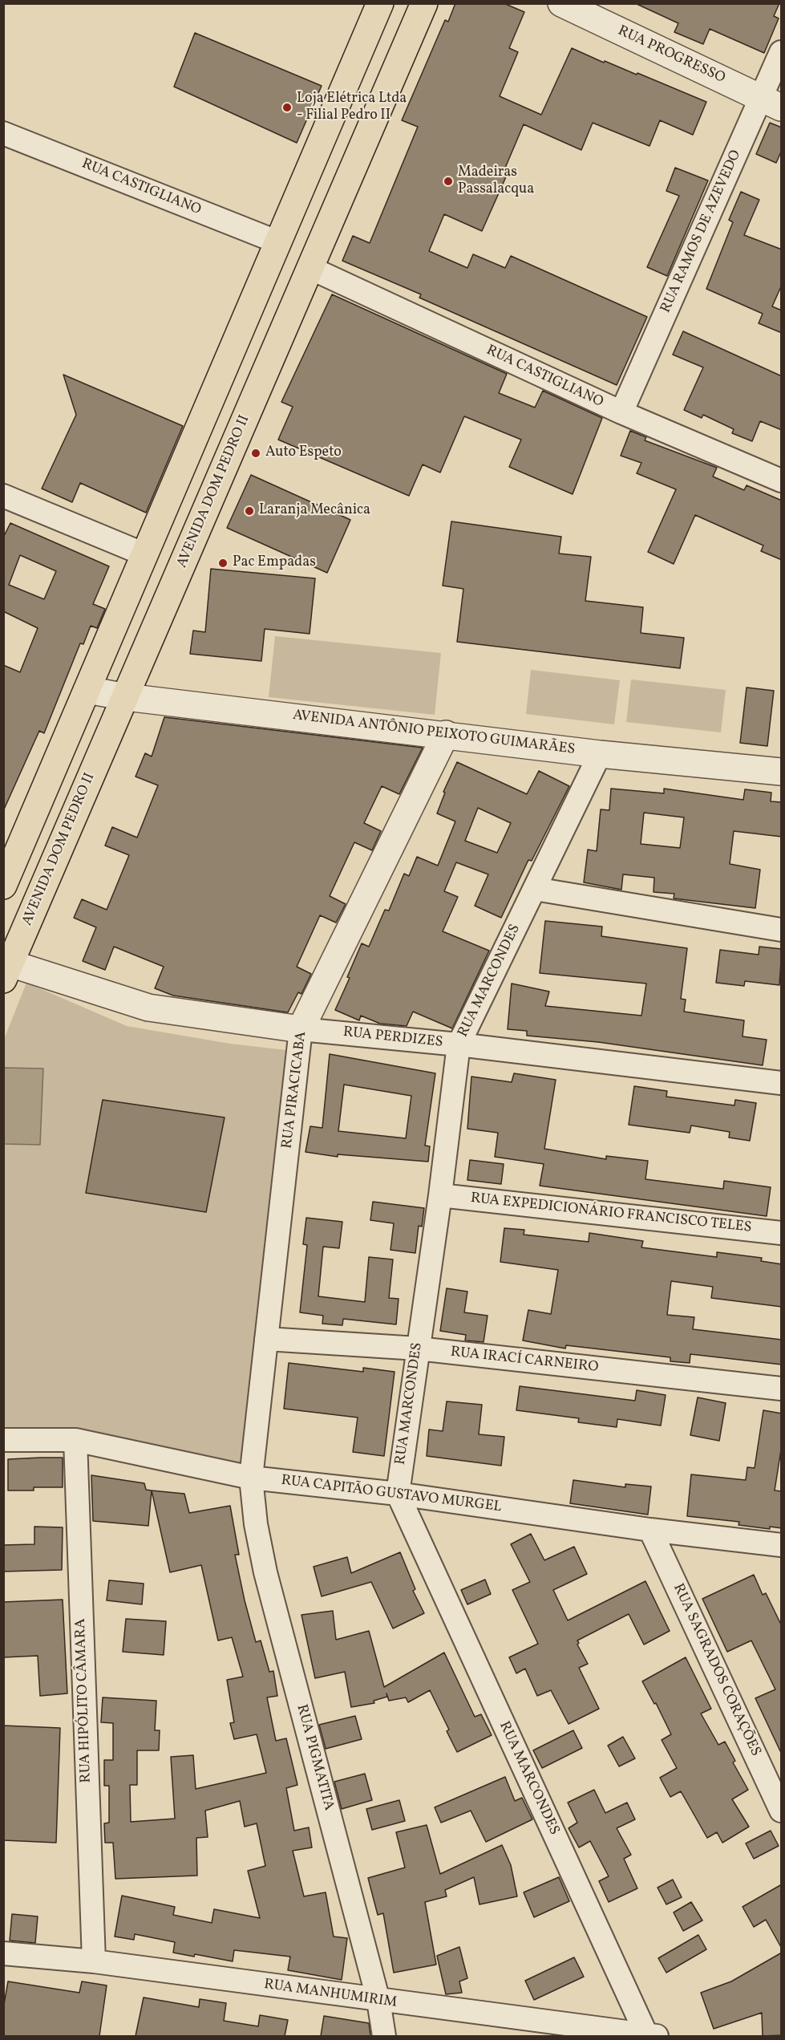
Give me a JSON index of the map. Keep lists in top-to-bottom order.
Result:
{
  "streets": {
    "main road": ["AVENIDA DOM PEDRO II"],
    "street": [
      "RUA PROGRESSO",
      "RUA CASTIGLIANO",
      "RUA RAMOS DE AZEVEDO",
      "AVENIDA ANTÔNIO PEIXOTO GUIMARÃES",
      "RUA MARCONDES",
      "RUA PERDIZES",
      "RUA PIRACICABA",
      "RUA EXPEDICIONÁRIO FRANCISCO TELES",
      "RUA IRACÍ CARNEIRO",
      "RUA CAPITÃO GUSTAVO MURGEL",
      "RUA SAGRADOS CORAÇÕES",
      "RUA HIPÓLITO CÂMARA",
      "RUA PIGMATITA",
      "RUA MANHUMIRIM"
    ]
  },
  "crossings": [
    ["RUA PROGRESSO", "RUA RAMOS DE AZEVEDO"],
    ["RUA CASTIGLIANO", "RUA RAMOS DE AZEVEDO"],
    ["RUA CASTIGLIANO", "AVENIDA DOM PEDRO II"],
    ["AVENIDA DOM PEDRO II", "AVENIDA ANTÔNIO PEIXOTO GUIMARÃES"],
    ["AVENIDA DOM PEDRO II", "RUA PERDIZES"],
    ["AVENIDA ANTÔNIO PEIXOTO GUIMARÃES", "RUA MARCONDES"],
    ["AVENIDA ANTÔNIO PEIXOTO GUIMARÃES", "RUA PIRACICABA"],
    ["RUA MARCONDES", "RUA PERDIZES"],
    ["RUA MARCONDES", "RUA EXPEDICIONÁRIO FRANCISCO TELES"],
    ["RUA MARCONDES", "RUA IRACÍ CARNEIRO"],
    ["RUA MARCONDES", "RUA CAPITÃO GUSTAVO MURGEL"],
    ["RUA MARCONDES", "RUA MANHUMIRIM"],
    ["RUA PERDIZES", "RUA PIRACICABA"],
    ["RUA PIRACICABA", "RUA IRACÍ CARNEIRO"],
    ["RUA PIRACICABA", "RUA CAPITÃO GUSTAVO MURGEL"],
    ["RUA PIRACICABA", "RUA PIGMATITA"],
    ["RUA CAPITÃO GUSTAVO MURGEL", "RUA SAGRADOS CORAÇÕES"],
    ["RUA CAPITÃO GUSTAVO MURGEL", "RUA HIPÓLITO CÂMARA"],
    ["RUA CAPITÃO GUSTAVO MURGEL", "RUA PIGMATITA"],
    ["RUA HIPÓLITO CÂMARA", "RUA MANHUMIRIM"],
    ["RUA PIGMATITA", "RUA MANHUMIRIM"]
  ],
  "places": [
    "Loja Elétrica Ltda - Filial Pedro II",
    "Madeiras Passalacqua",
    "Auto Espeto",
    "Laranja Mecânica",
    "Pac Empadas"
  ]
}
